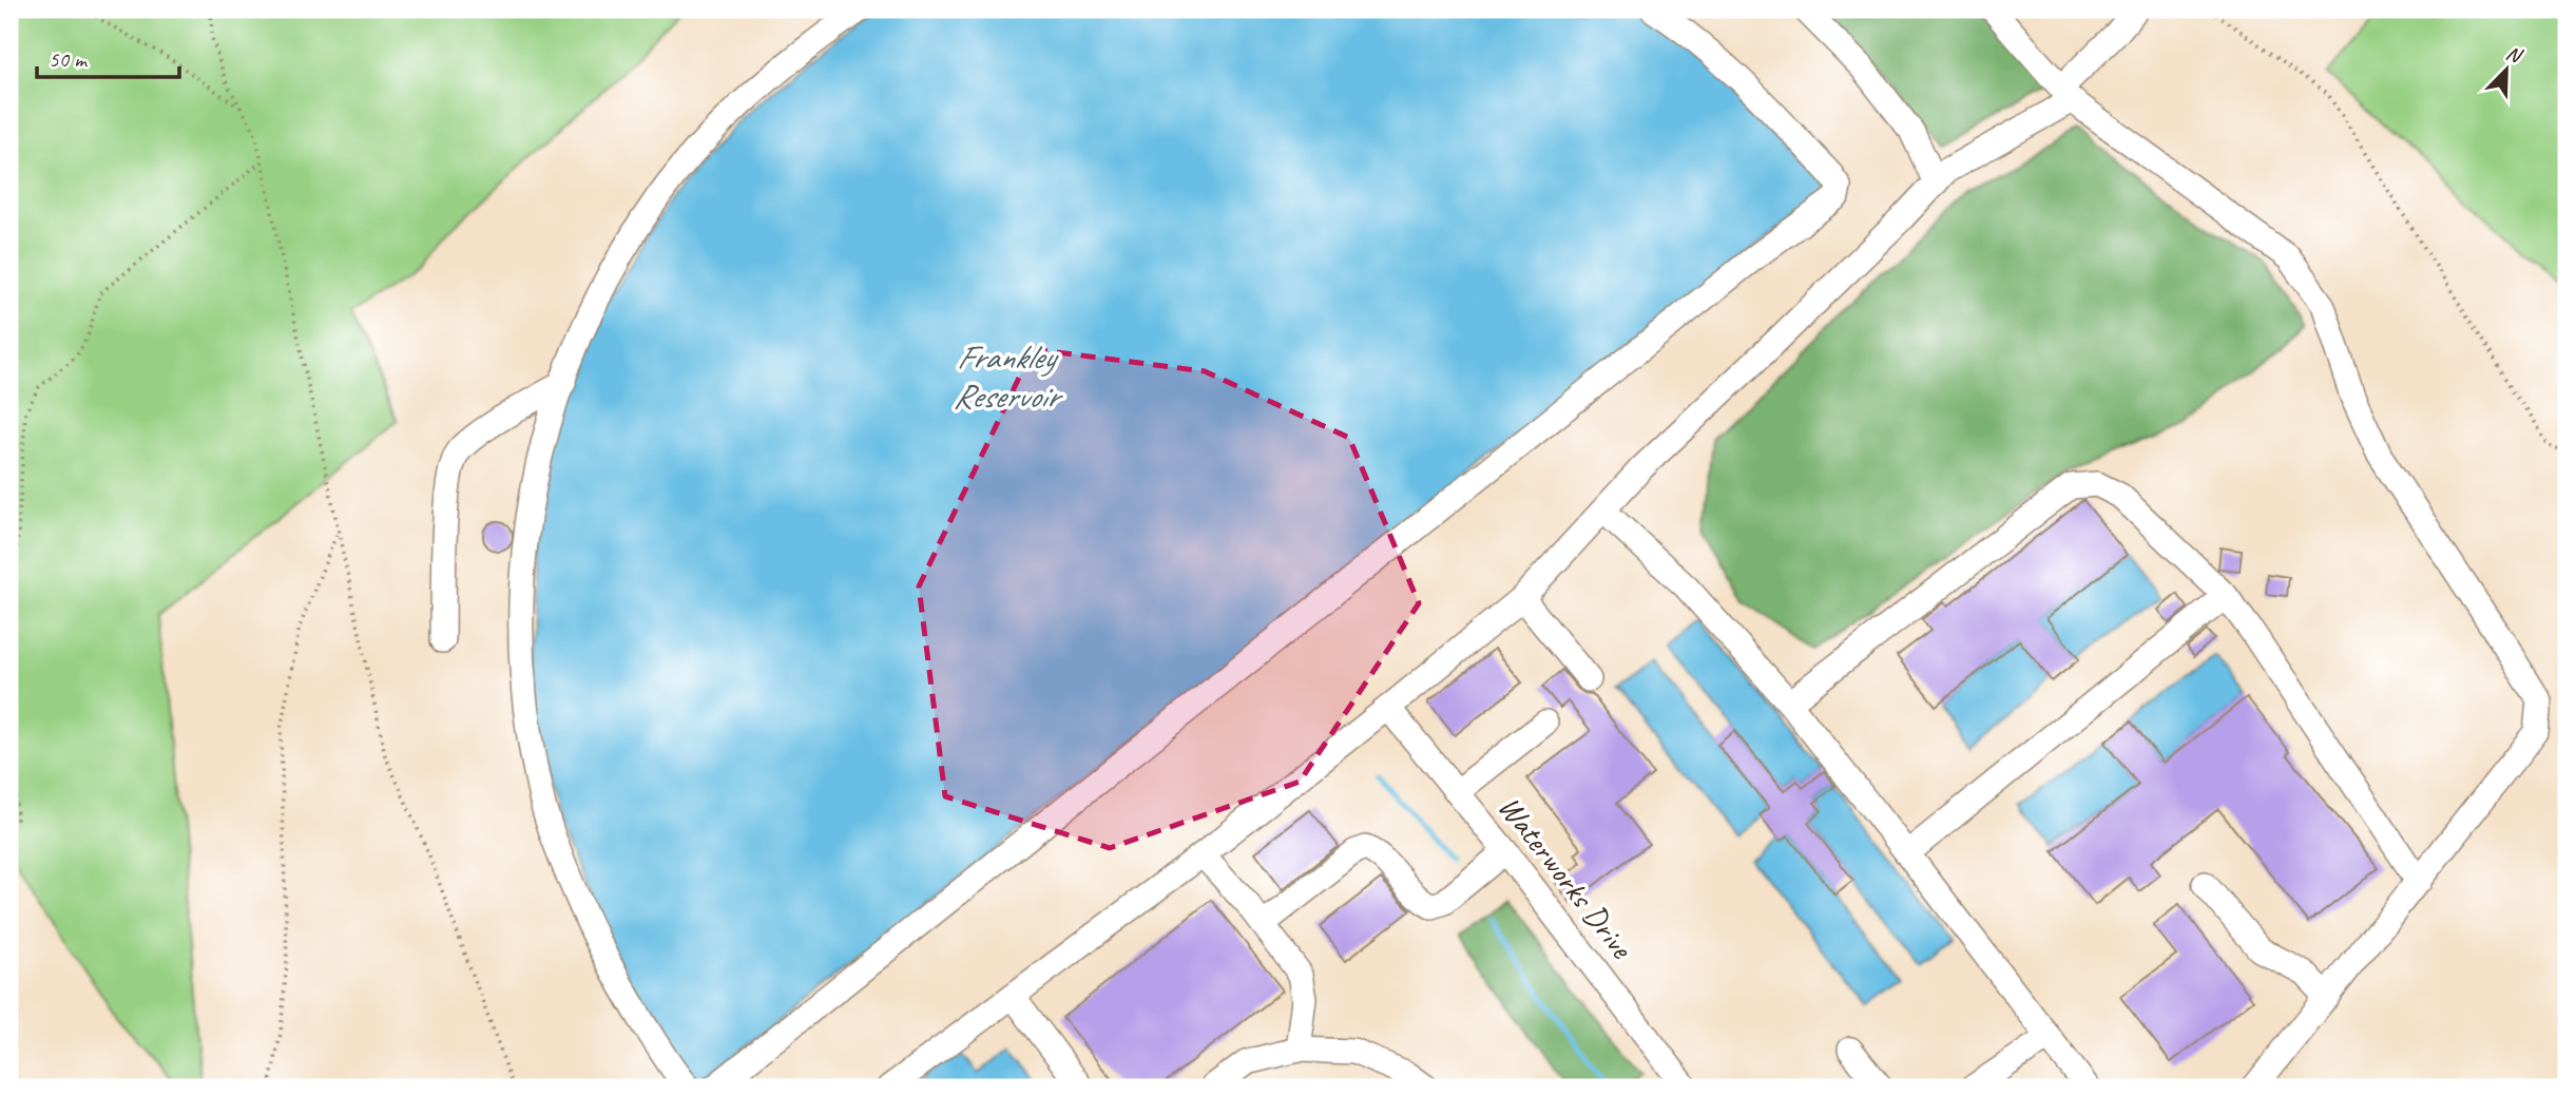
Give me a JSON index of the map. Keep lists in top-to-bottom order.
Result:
{
  "streets": {
    "lane": ["Waterworks Drive"]
  },
  "water": ["Frankley Reservoir"],
  "scale_bar": "50 m",
  "north": "top right"
}
